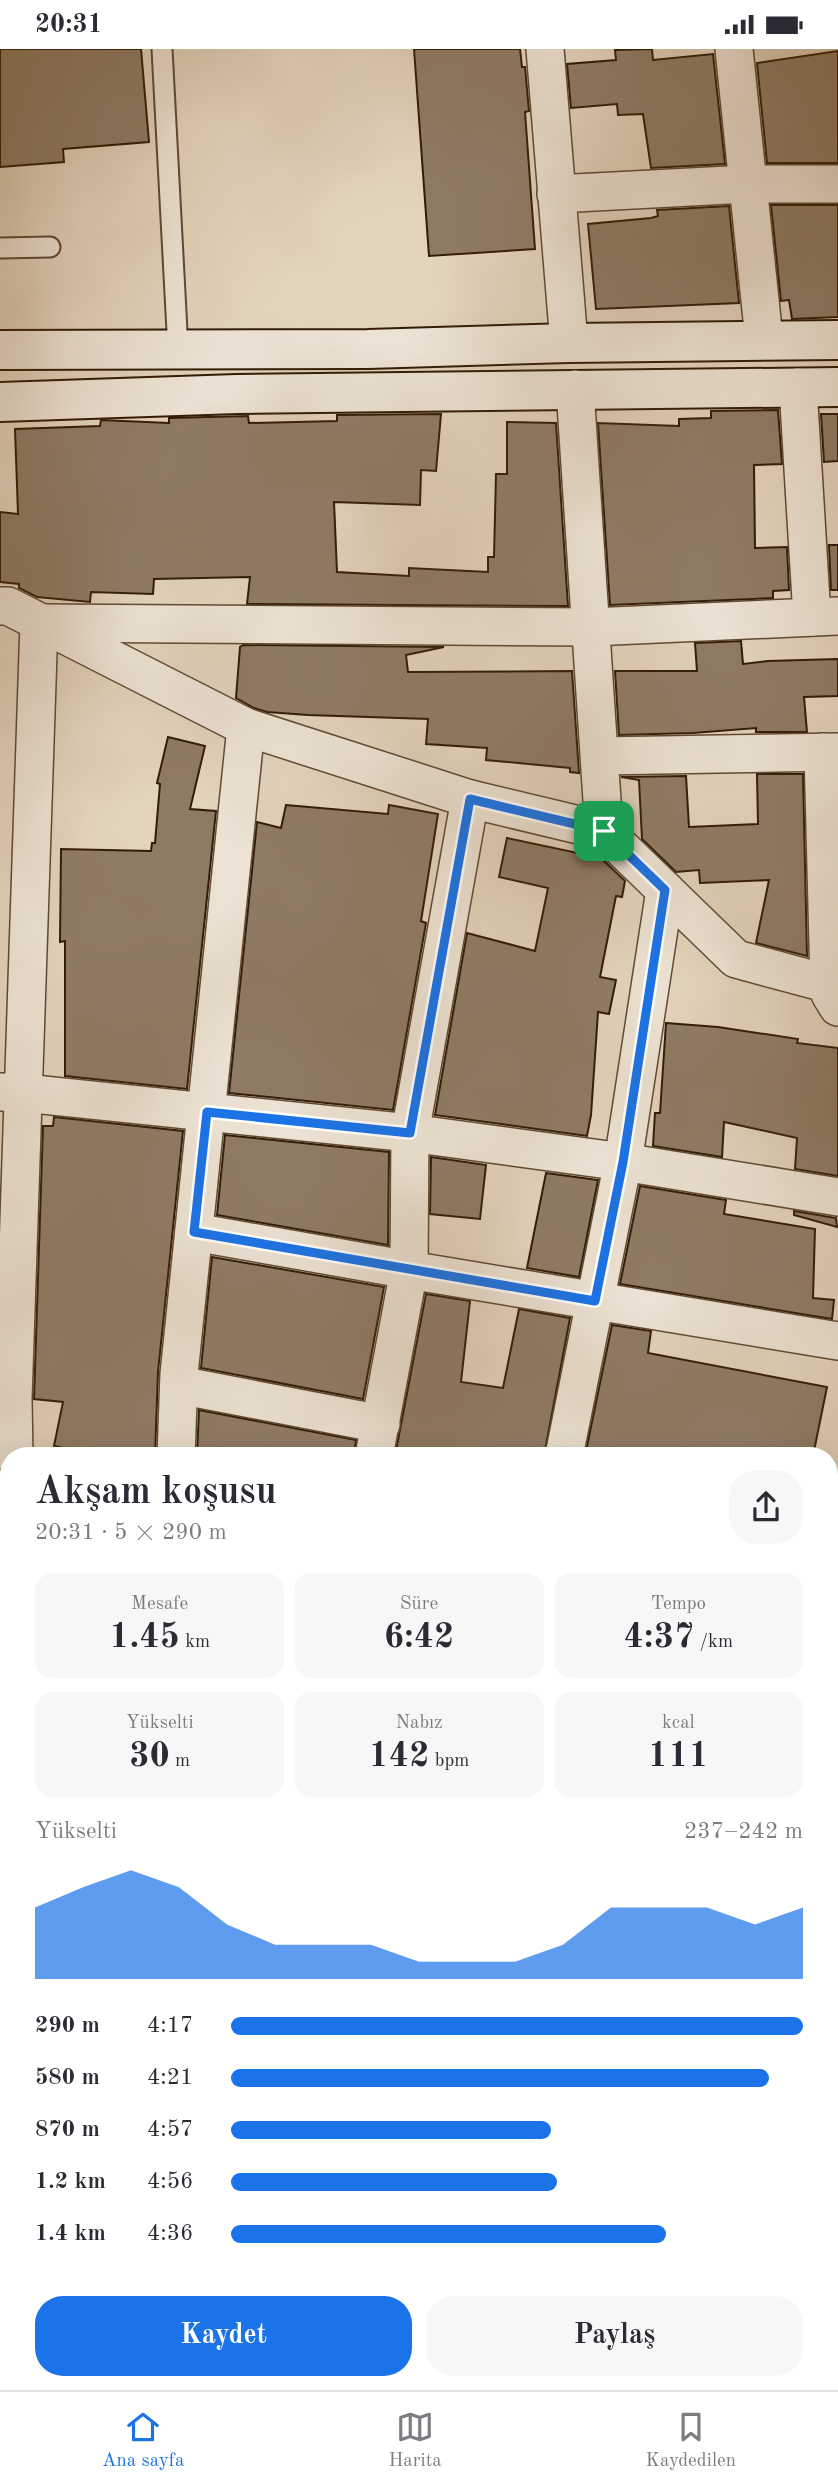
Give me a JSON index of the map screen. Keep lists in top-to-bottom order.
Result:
{
  "page": {
    "status": "20:31",
    "heading": ["Akşam koşusu", "20:31 · 5 × 290 m"],
    "stats": [
      ["Mesafe", "1.45 km"],
      ["Süre", "6:42"],
      ["Tempo", "4:37 /km"],
      ["Yükselti", "30 m"],
      ["Nabız", "142 bpm"],
      ["kcal", "111"]
    ],
    "chart": ["Yükselti", "237–242 m"],
    "list": [
      {
        "name": "290 m",
        "note": "4:17"
      },
      {
        "name": "580 m",
        "note": "4:21"
      },
      {
        "name": "870 m",
        "note": "4:57"
      },
      {
        "name": "1.2 km",
        "note": "4:56"
      },
      {
        "name": "1.4 km",
        "note": "4:36"
      }
    ],
    "buttons": ["Kaydet", "Paylaş"],
    "tabs": ["Ana sayfa", "Harita", "Kaydedilen"]
  }
}
